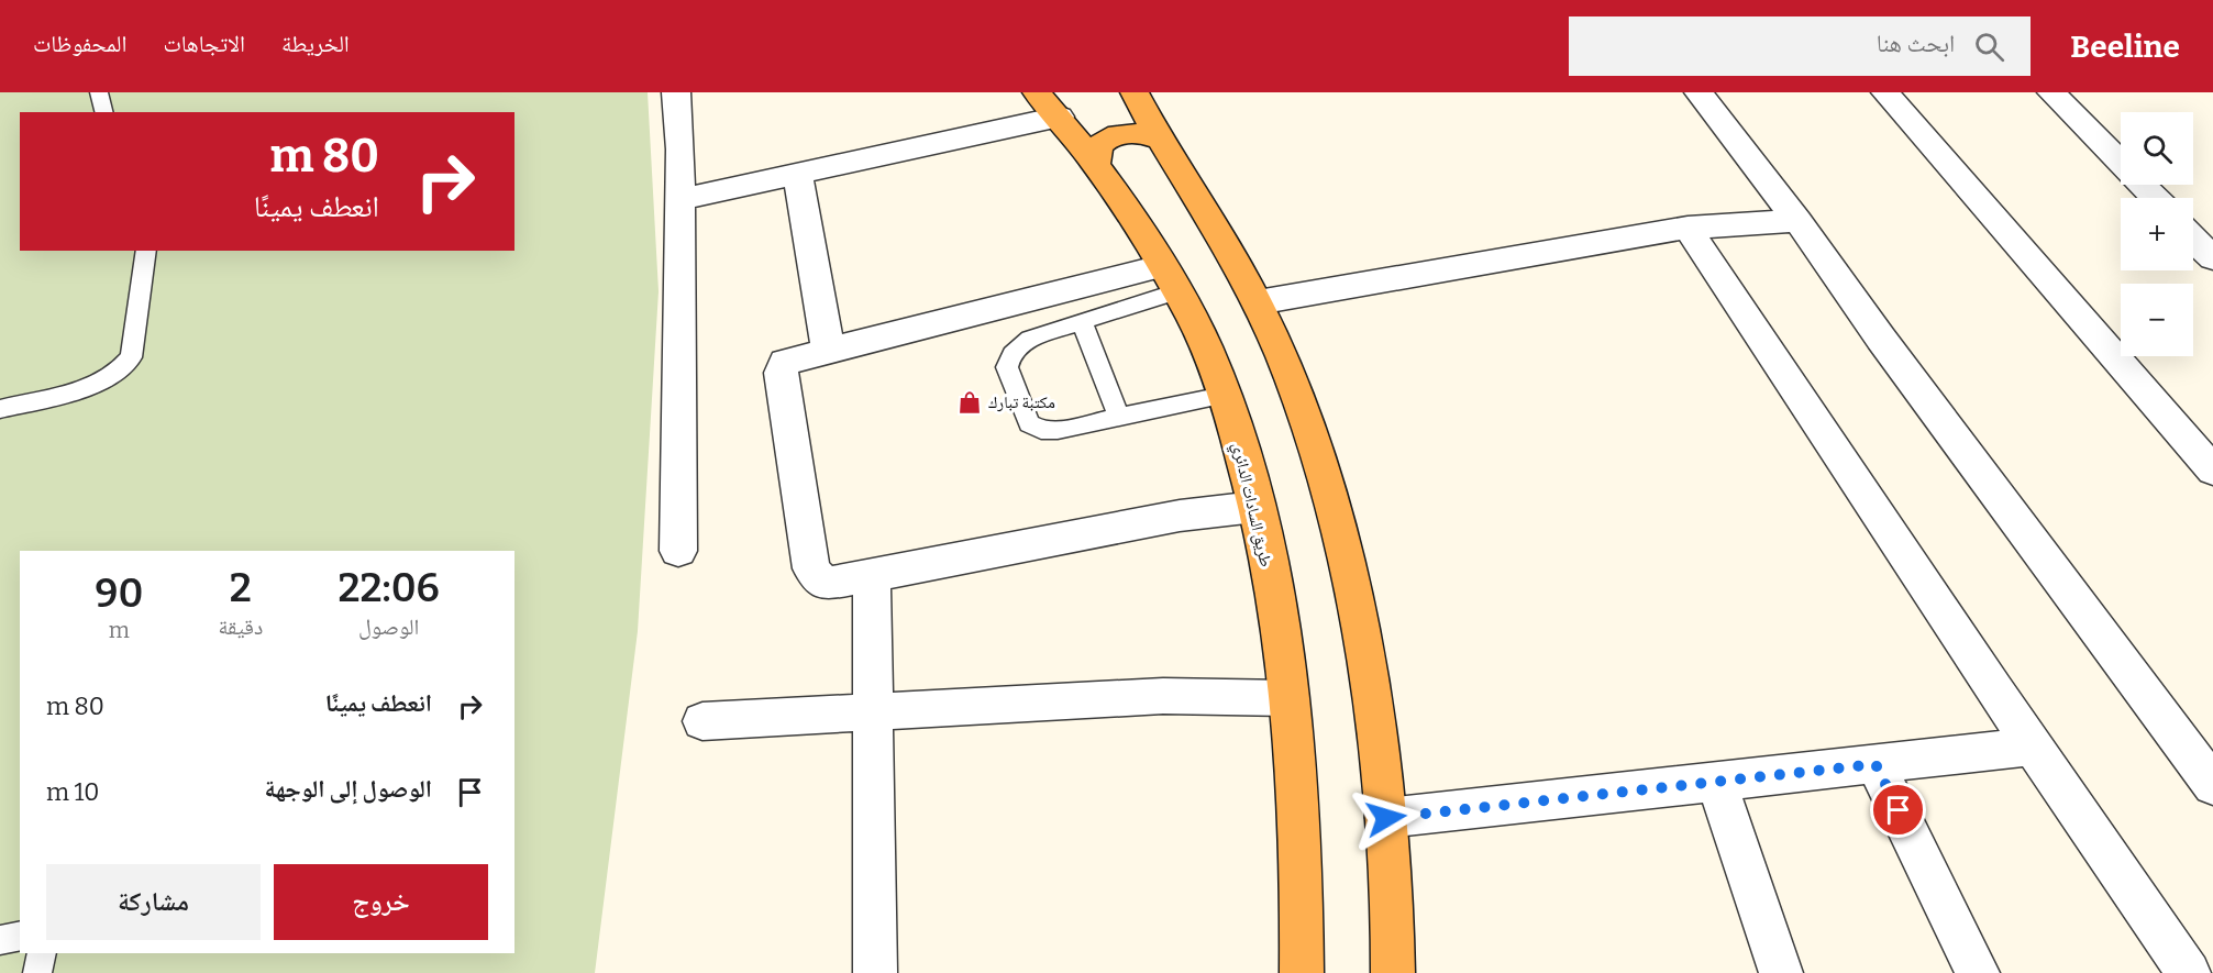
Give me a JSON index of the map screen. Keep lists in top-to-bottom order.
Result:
{
  "streets": {
    "highway": ["طريق السادات الدائري"]
  },
  "places": {
    "shop": ["مكتبة تبارك"]
  },
  "page": {
    "header": "Beeline",
    "search": "ابحث هنا",
    "nav": ["الخريطة", "الاتجاهات", "المحفوظات"],
    "map_buttons": ["+", "−"],
    "turn": ["80 m", "انعطف يمينًا"],
    "eta": [
      "22:06",
      "الوصول",
      "2",
      "دقيقة",
      "90",
      "m"
    ],
    "list": [
      {
        "name": "انعطف يمينًا",
        "value": "80 m"
      },
      {
        "name": "الوصول إلى الوجهة",
        "value": "10 m"
      }
    ],
    "buttons": ["خروج", "مشاركة"]
  }
}
